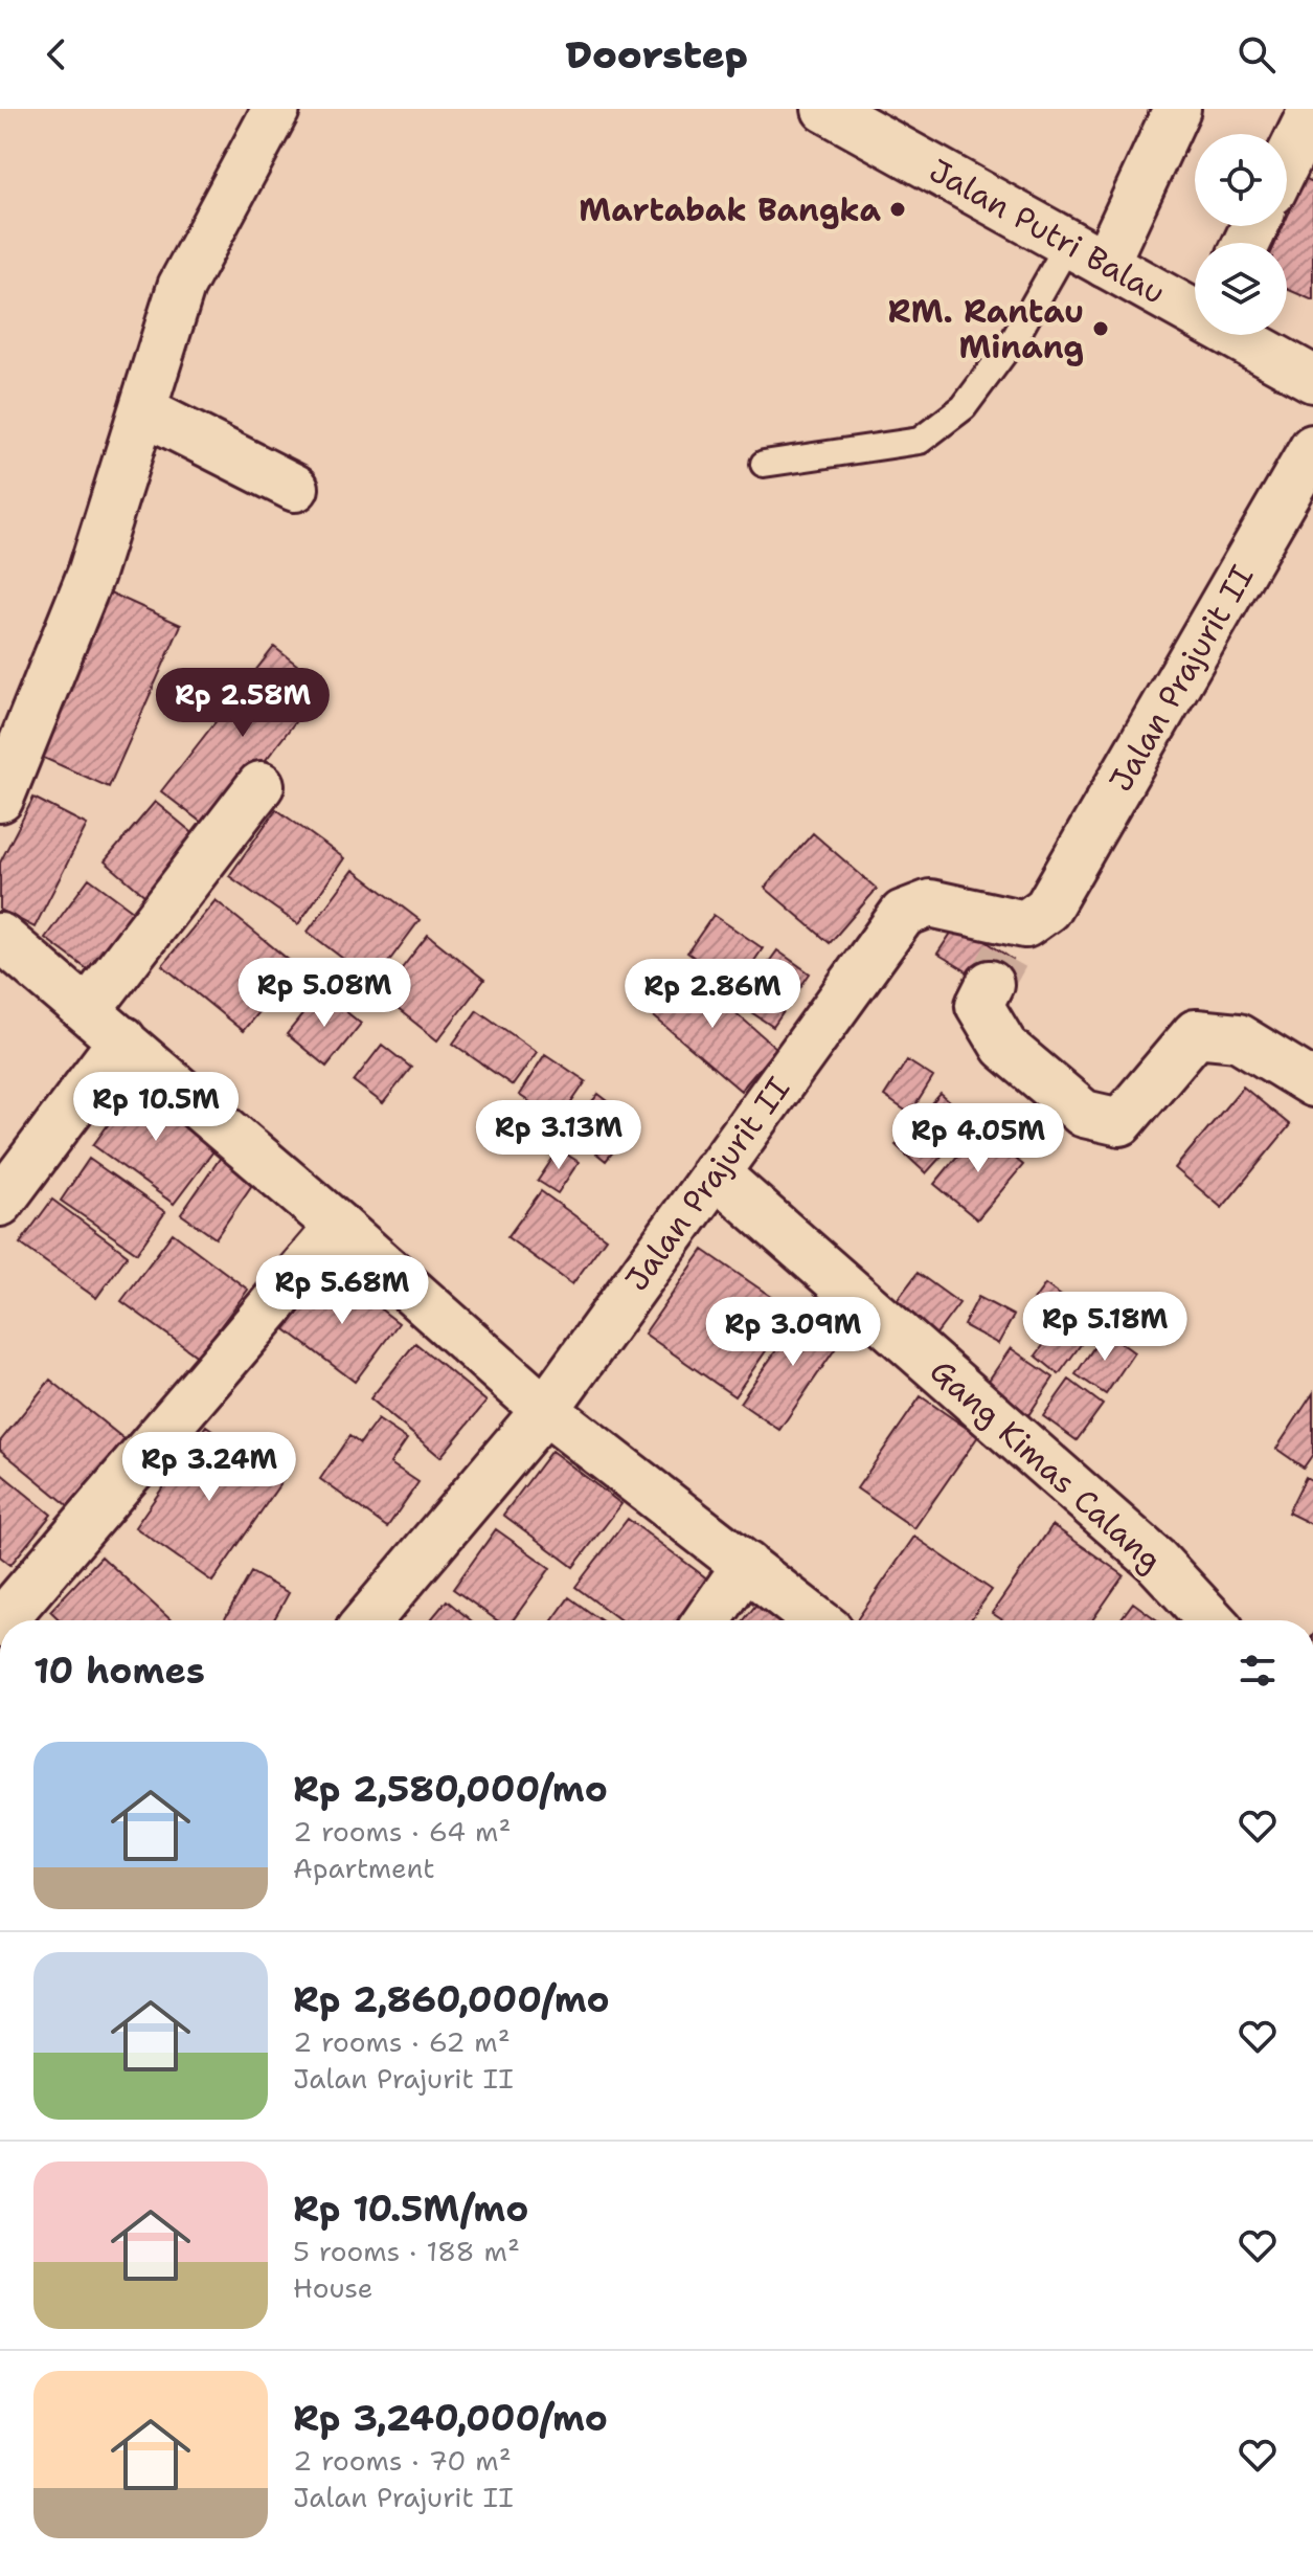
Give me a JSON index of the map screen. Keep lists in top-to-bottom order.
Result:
{
  "streets": {
    "street": ["Jalan Putri Balau", "Jalan Prajurit II", "Gang Kimas Calang"]
  },
  "crossings": [
    ["Jalan Prajurit II", "Gang Kimas Calang"]
  ],
  "places": ["Martabak Bangka", "RM. Rantau Minang"],
  "page": {
    "header": "Doorstep",
    "price": [
      "Rp 2.58M",
      "Rp 5.08M",
      "Rp 2.86M",
      "Rp 10.5M",
      "Rp 3.13M",
      "Rp 4.05M",
      "Rp 5.68M",
      "Rp 5.18M",
      "Rp 3.09M",
      "Rp 3.24M"
    ],
    "heading": "10 homes",
    "list": [
      {
        "name": "Rp 2,580,000/mo",
        "note": "2 rooms · 64 m² · Apartment"
      },
      {
        "name": "Rp 2,860,000/mo",
        "note": "2 rooms · 62 m² · Jalan Prajurit II"
      },
      {
        "name": "Rp 10.5M/mo",
        "note": "5 rooms · 188 m² · House"
      },
      {
        "name": "Rp 3,240,000/mo",
        "note": "2 rooms · 70 m² · Jalan Prajurit II"
      }
    ]
  }
}
